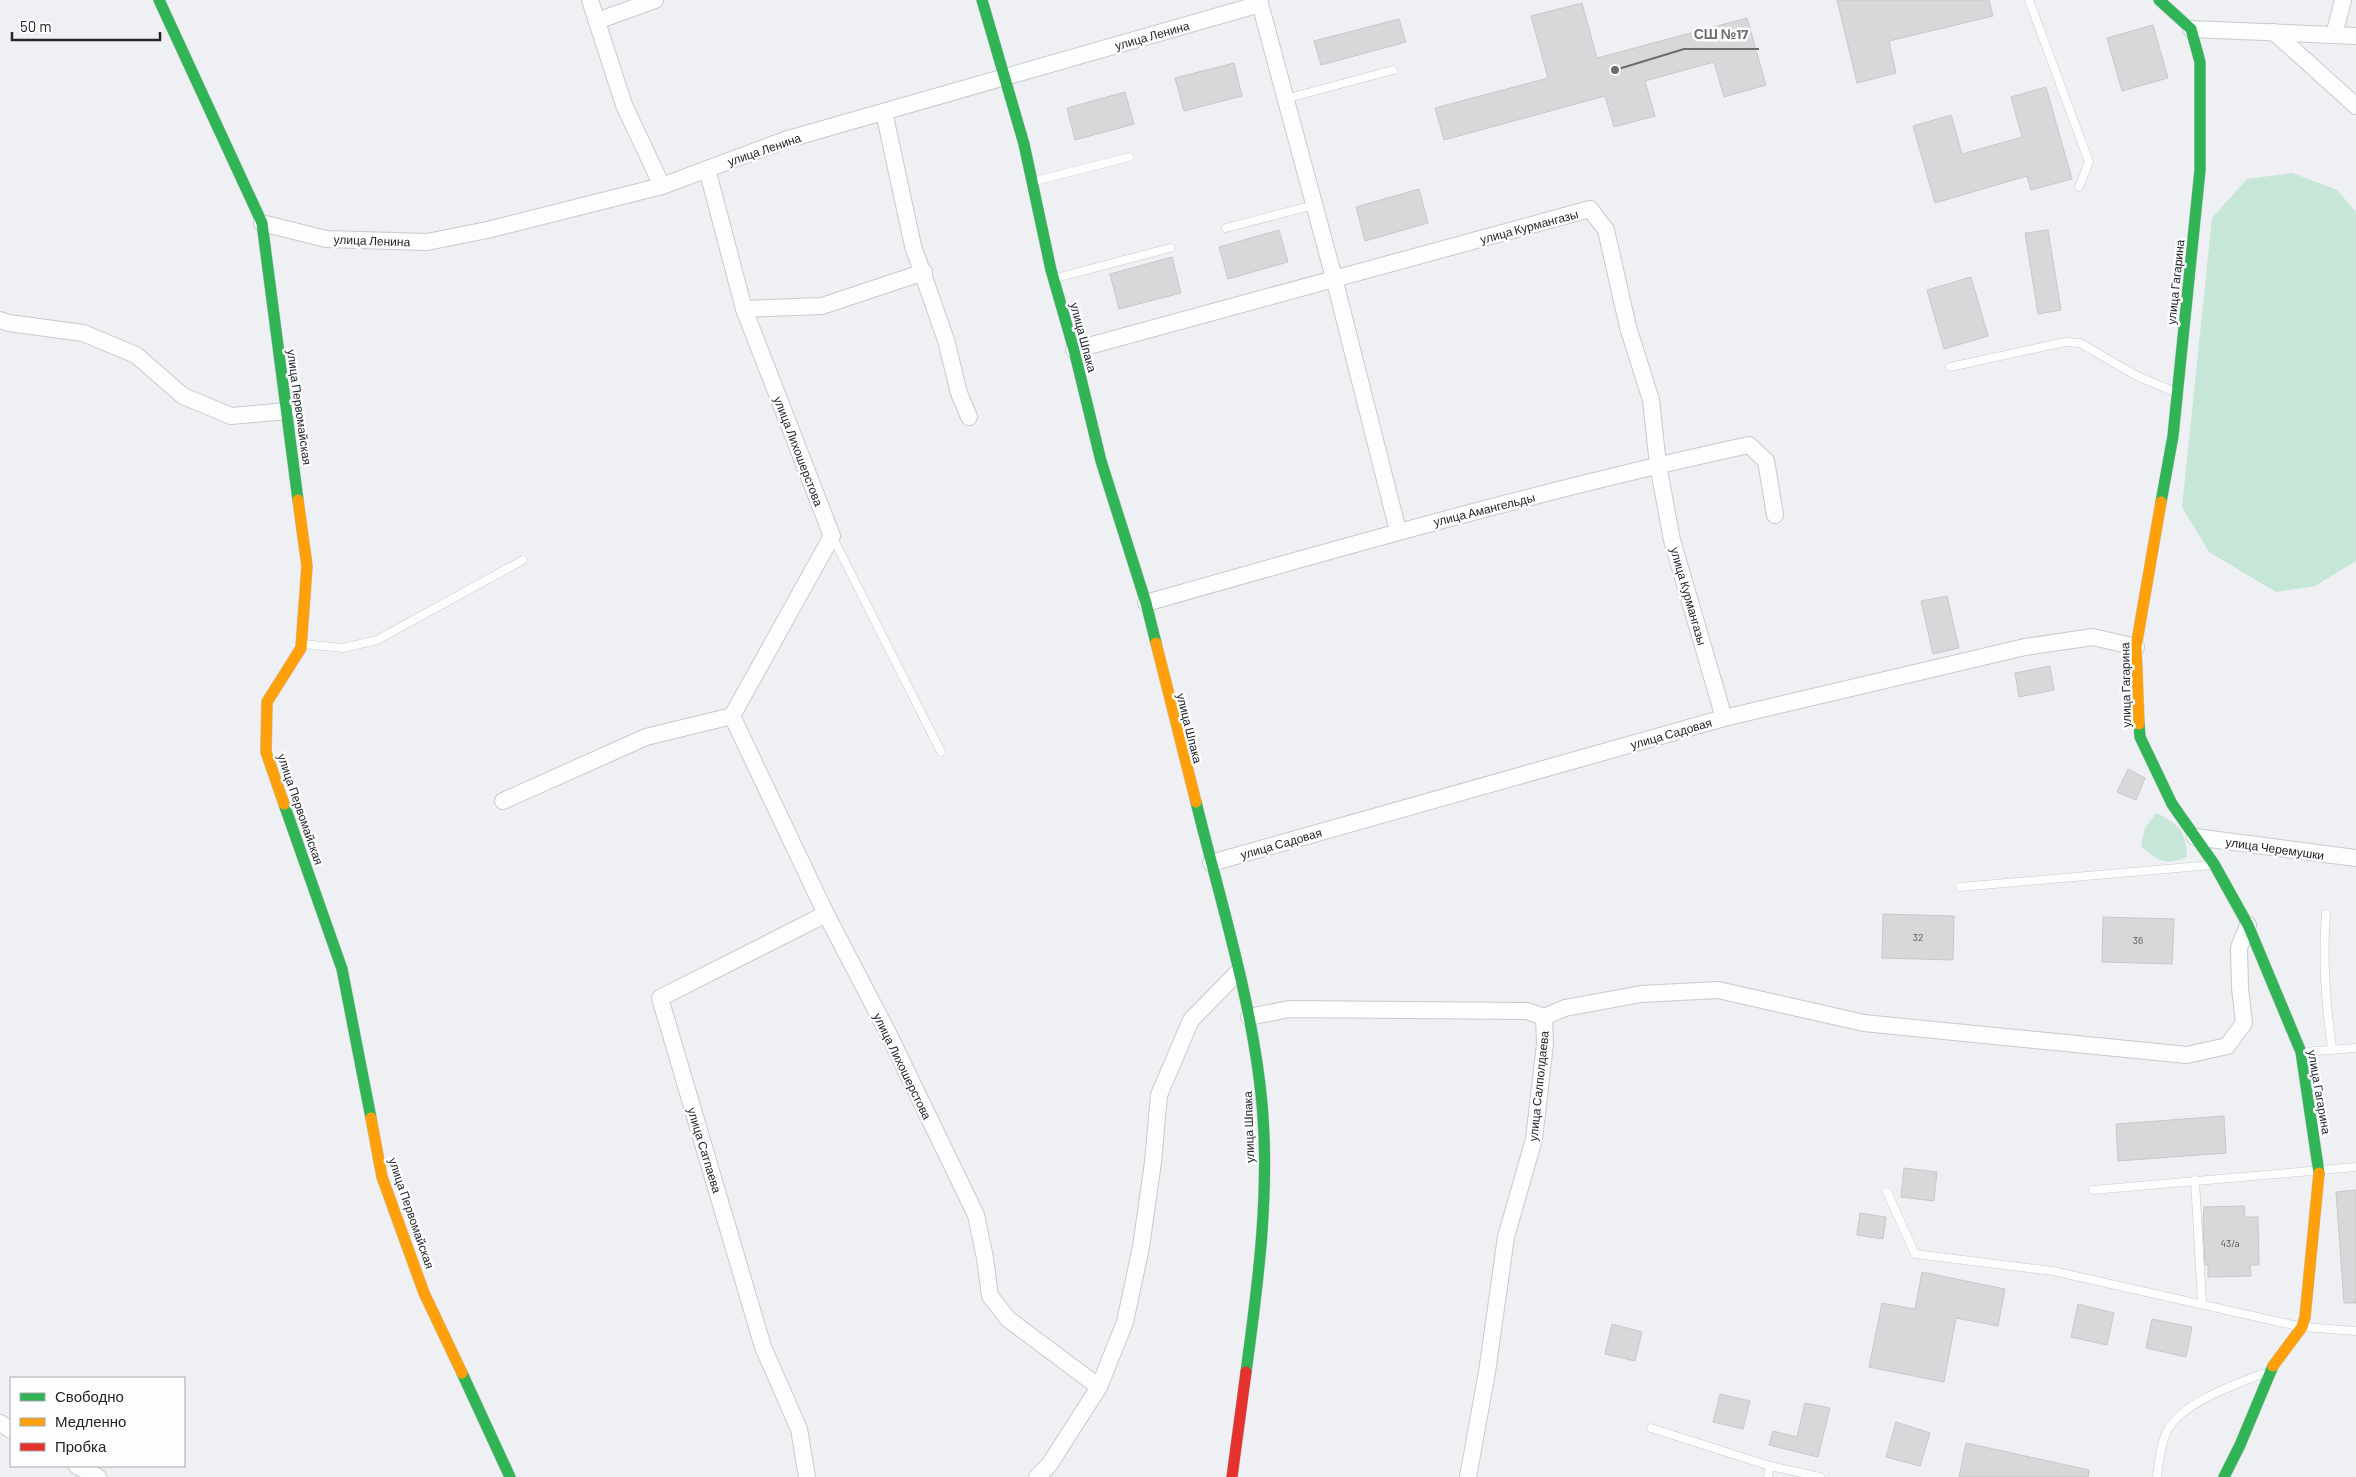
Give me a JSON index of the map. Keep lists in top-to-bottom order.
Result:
{
  "streets": {
    "street": [
      "улица Ленина",
      "улица Курмангазы",
      "улица Гагарина",
      "улица Шпака",
      "улица Первомайская",
      "улица Лихошерстова",
      "улица Амангельды",
      "улица Садовая",
      "улица Черемушки",
      "улица Салполдаева",
      "улица Сатпаева"
    ]
  },
  "crossings": [
    ["улица Ленина", "улица Шпака"],
    ["улица Ленина", "улица Первомайская"],
    ["улица Ленина", "улица Лихошерстова"],
    ["улица Курмангазы", "улица Шпака"],
    ["улица Курмангазы", "улица Амангельды"],
    ["улица Курмангазы", "улица Садовая"],
    ["улица Гагарина", "улица Садовая"],
    ["улица Гагарина", "улица Черемушки"],
    ["улица Шпака", "улица Амангельды"],
    ["улица Шпака", "улица Садовая"],
    ["улица Шпака", "улица Салполдаева"],
    ["улица Лихошерстова", "улица Сатпаева"]
  ],
  "places": ["СШ №17"],
  "house_numbers": ["32", "36", "43/a"],
  "legend": ["Свободно", "Медленно", "Пробка"],
  "scale_bar": "50 m"
}
